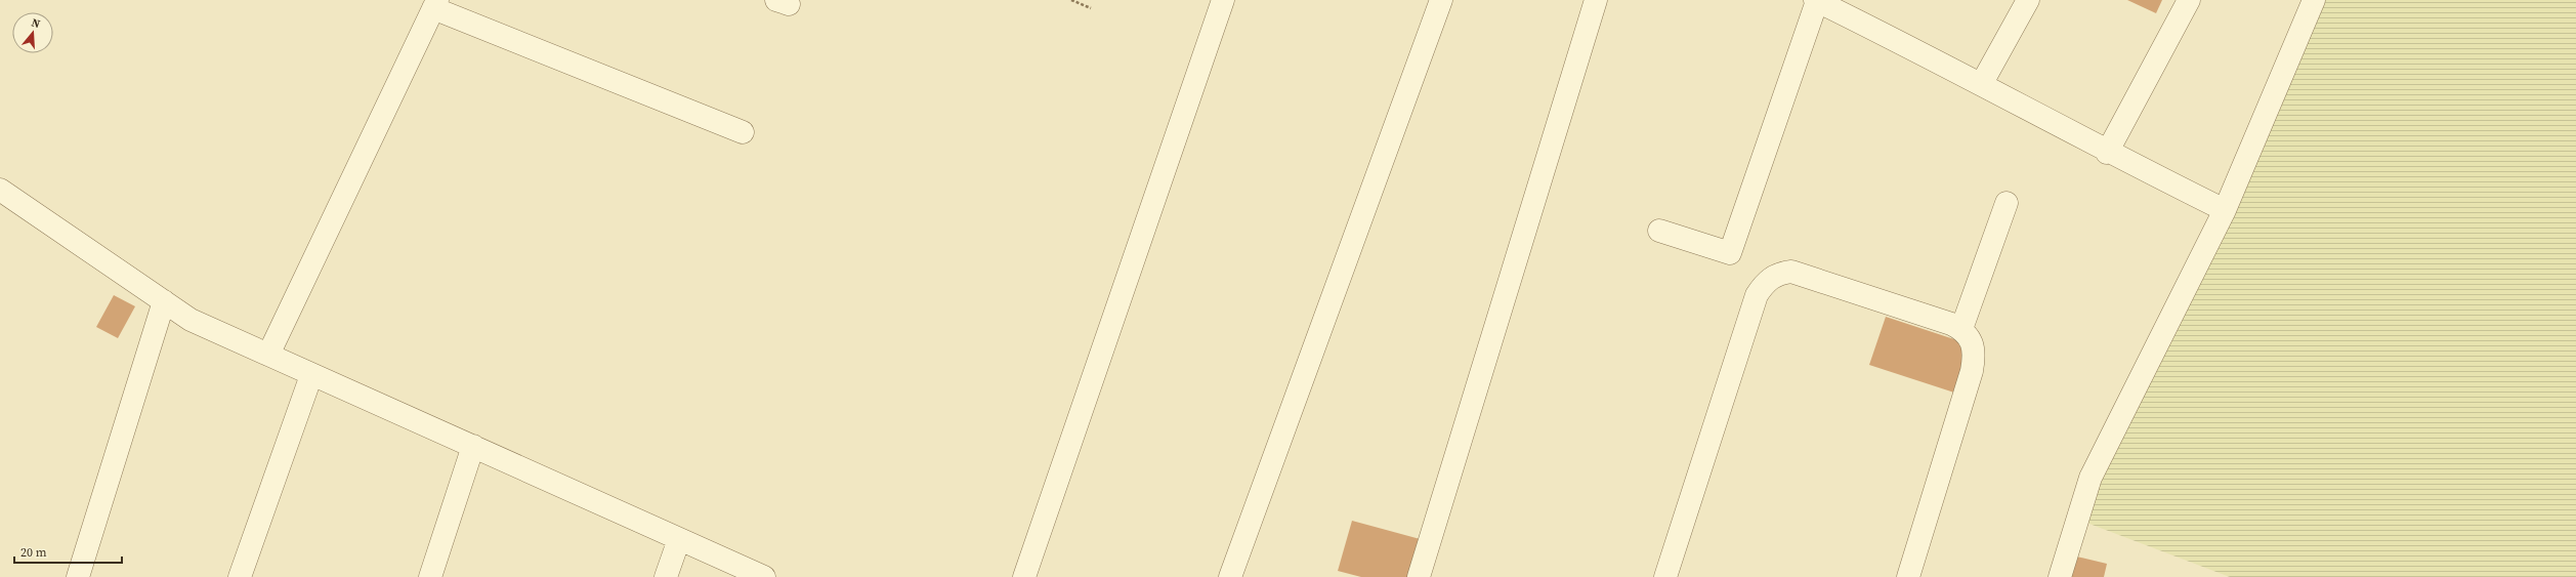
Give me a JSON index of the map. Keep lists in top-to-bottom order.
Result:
{
  "scale_bar": "20 m",
  "north": "top"
}
